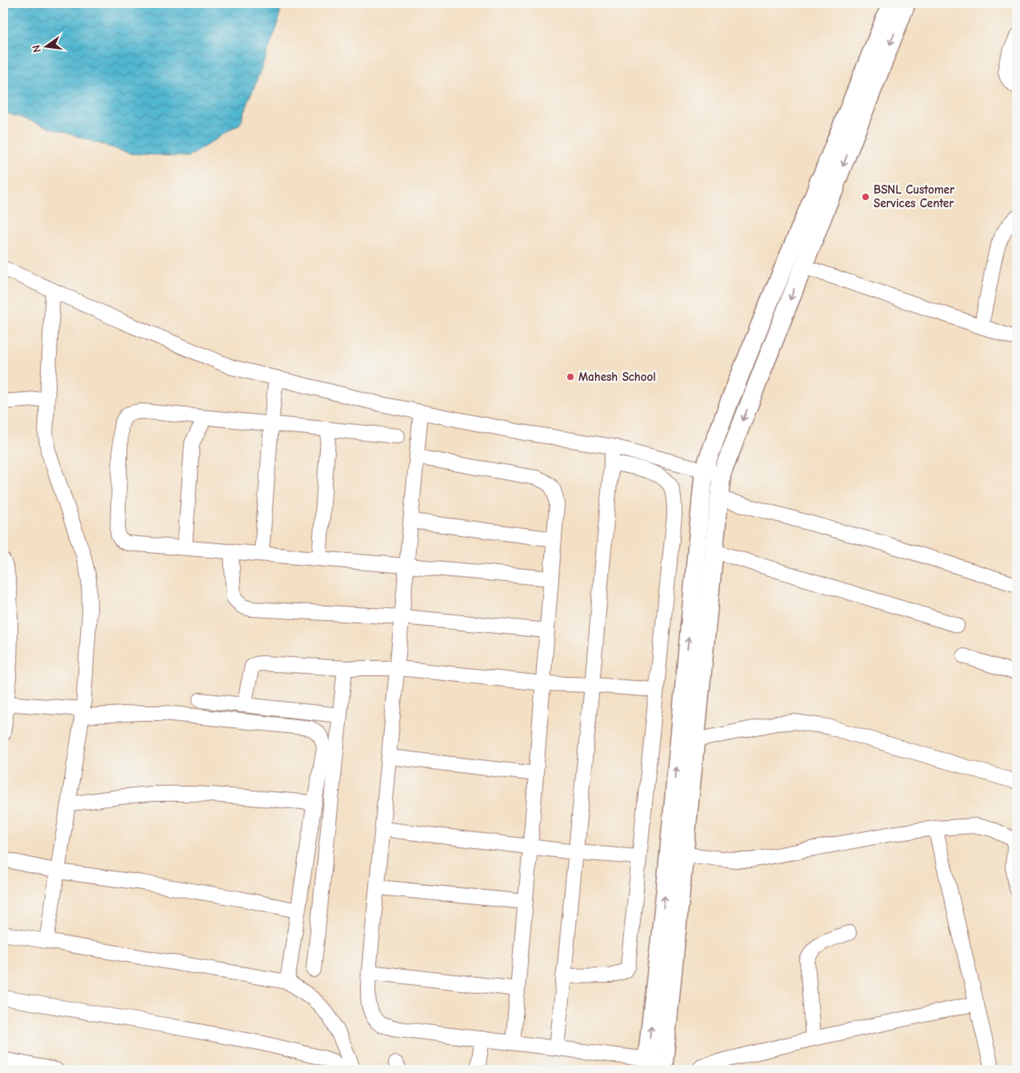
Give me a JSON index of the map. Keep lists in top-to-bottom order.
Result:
{
  "places": ["BSNL Customer Services Center", "Mahesh School"],
  "north": "left"
}
